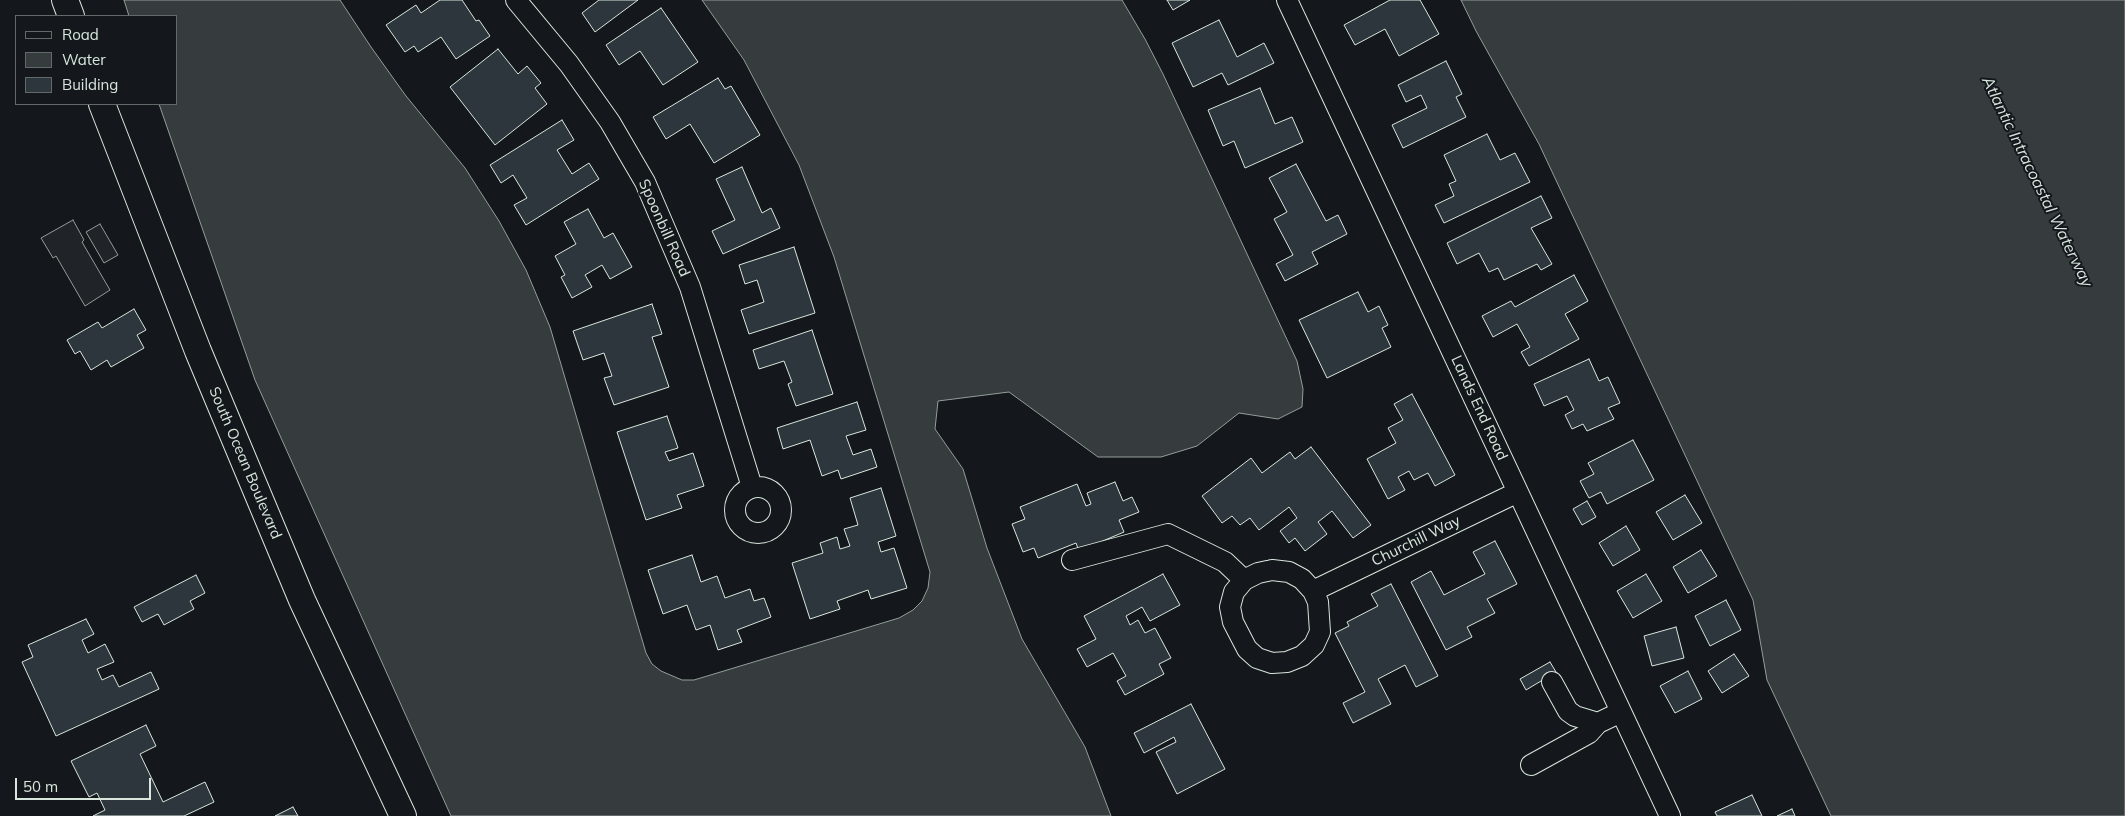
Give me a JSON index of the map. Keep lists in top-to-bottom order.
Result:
{
  "streets": {
    "main road": ["South Ocean Boulevard"],
    "street": ["Spoonbill Road", "Lands End Road", "Churchill Way"]
  },
  "crossings": [
    ["Lands End Road", "Churchill Way"]
  ],
  "water": ["Atlantic Intracoastal Waterway"],
  "legend": ["Road", "Water", "Building"],
  "scale_bar": "50 m"
}
